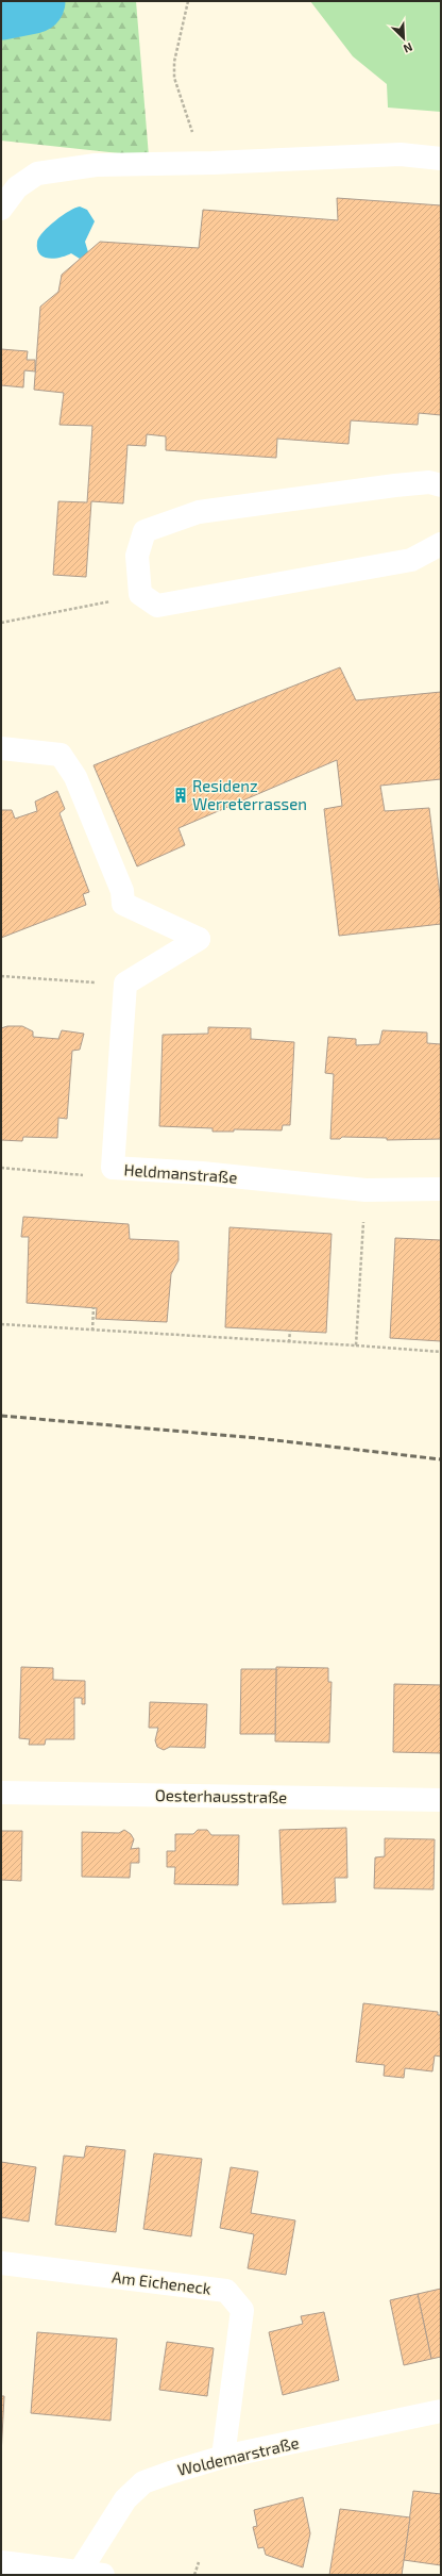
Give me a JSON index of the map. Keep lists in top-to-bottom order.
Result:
{
  "streets": {
    "street": [
      "Heldmanstraße",
      "Oesterhausstraße",
      "Am Eicheneck",
      "Woldemarstraße"
    ]
  },
  "crossings": [
    ["Am Eicheneck", "Woldemarstraße"]
  ],
  "places": {
    "building": ["Residenz Werreterrassen"]
  },
  "north": "bottom right"
}
